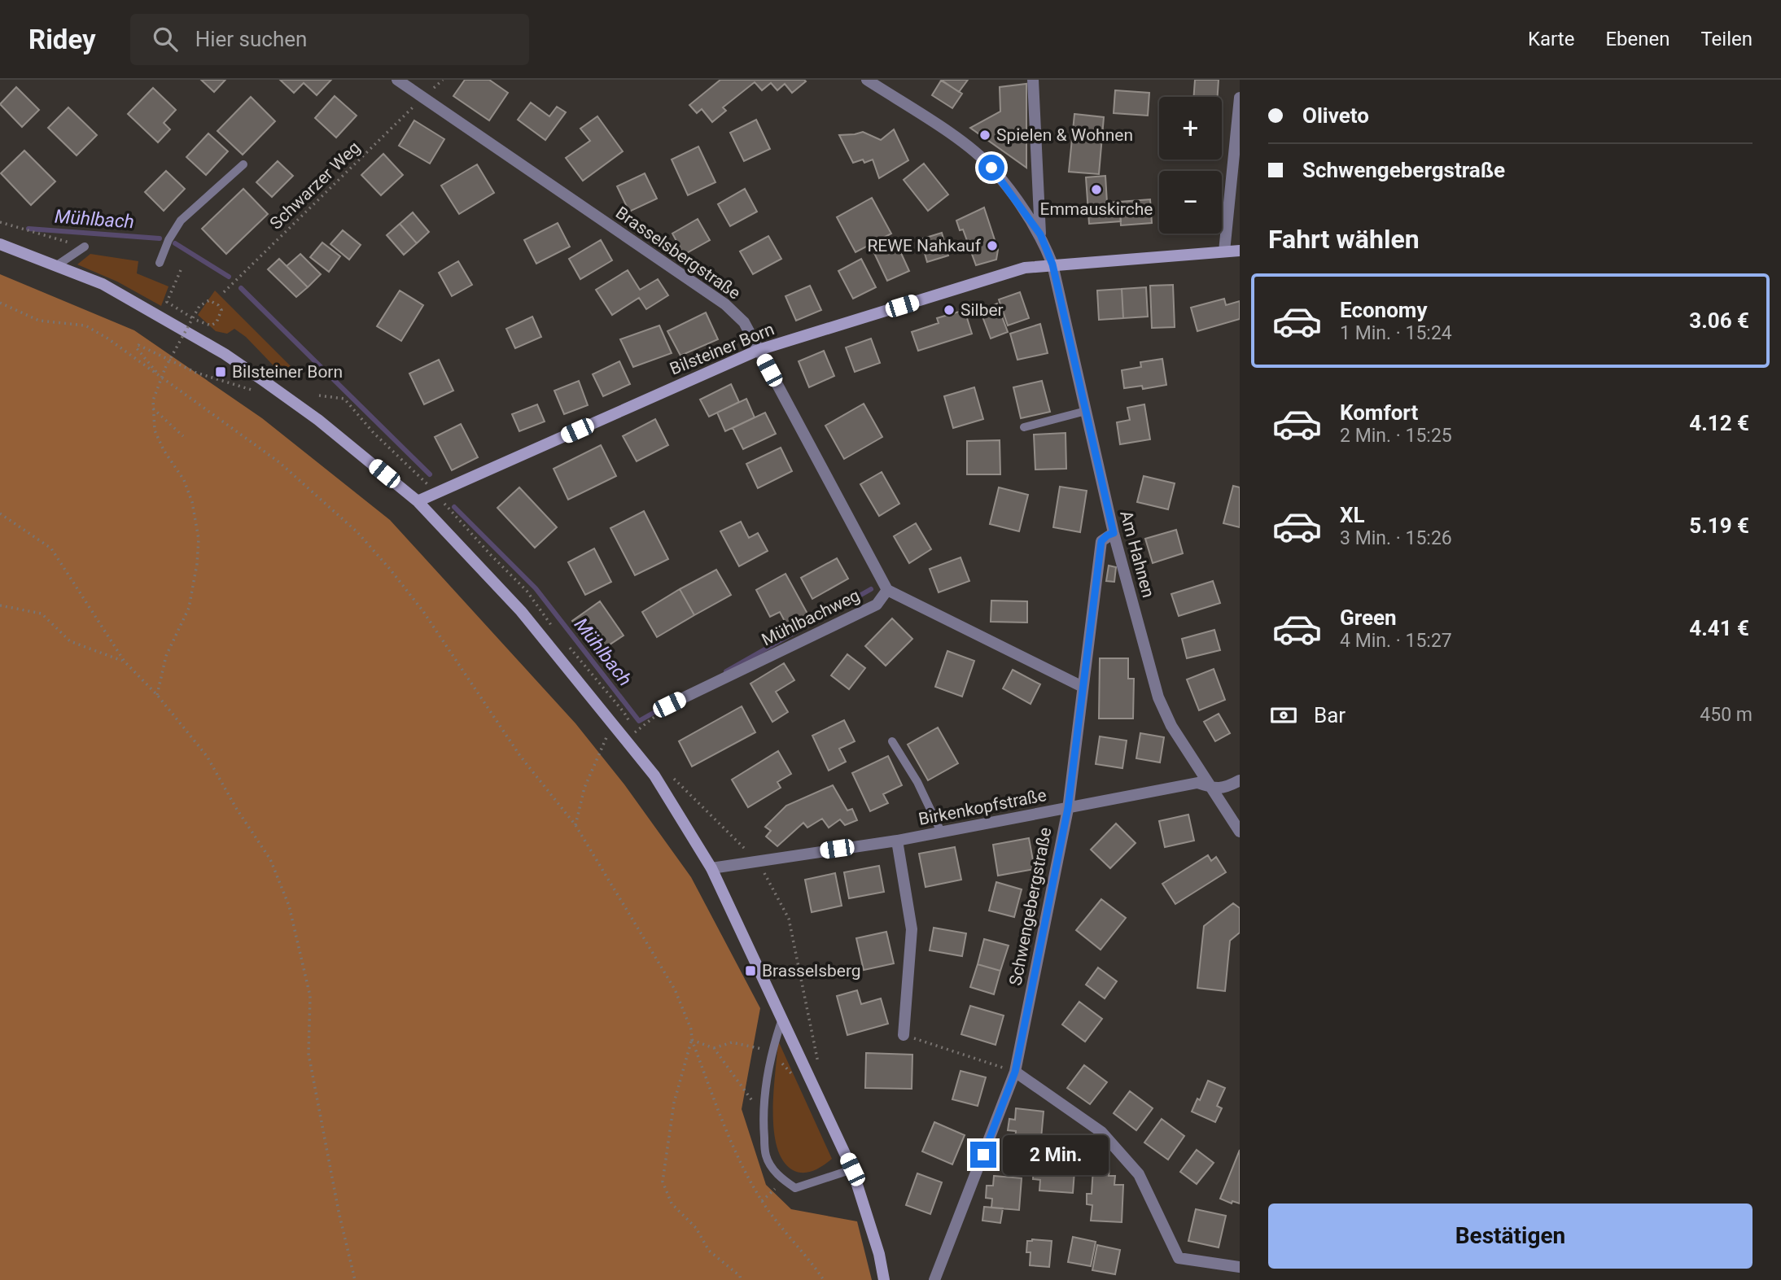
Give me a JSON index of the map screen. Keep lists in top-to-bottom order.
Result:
{
  "streets": {
    "main road": ["Bilsteiner Born"],
    "street": [
      "Brasselsbergstraße",
      "Am Hahnen",
      "Mühlbachweg",
      "Birkenkopfstraße",
      "Schwengebergstraße"
    ],
    "path": ["Schwarzer Weg"]
  },
  "crossings": [
    ["Schwarzer Weg", "Brasselsbergstraße"],
    ["Brasselsbergstraße", "Bilsteiner Born"],
    ["Brasselsbergstraße", "Mühlbachweg"],
    ["Bilsteiner Born", "Am Hahnen"],
    ["Am Hahnen", "Birkenkopfstraße"],
    ["Am Hahnen", "Schwengebergstraße"],
    ["Birkenkopfstraße", "Schwengebergstraße"]
  ],
  "water": ["Mühlbach"],
  "places": {
    "other": [
      "Spielen & Wohnen",
      "Emmauskirche",
      "REWE Nahkauf",
      "Silber"
    ],
    "transit": ["Bilsteiner Born", "Brasselsberg"]
  },
  "page": {
    "header": "Ridey",
    "search": "Hier suchen",
    "nav": ["Karte", "Ebenen", "Teilen"],
    "banner": ["Oliveto", "Schwengebergstraße"],
    "map_buttons": ["+", "−"],
    "heading": "Fahrt wählen",
    "list": [
      {
        "name": "Economy",
        "note": "1 Min. · 15:24",
        "value": "3.06 €"
      },
      {
        "name": "Komfort",
        "note": "2 Min. · 15:25",
        "value": "4.12 €"
      },
      {
        "name": "XL",
        "note": "3 Min. · 15:26",
        "value": "5.19 €"
      },
      {
        "name": "Green",
        "note": "4 Min. · 15:27",
        "value": "4.41 €"
      }
    ],
    "pay": ["Bar", "450 m"],
    "bubble": "2 Min.",
    "buttons": "Bestätigen"
  }
}
